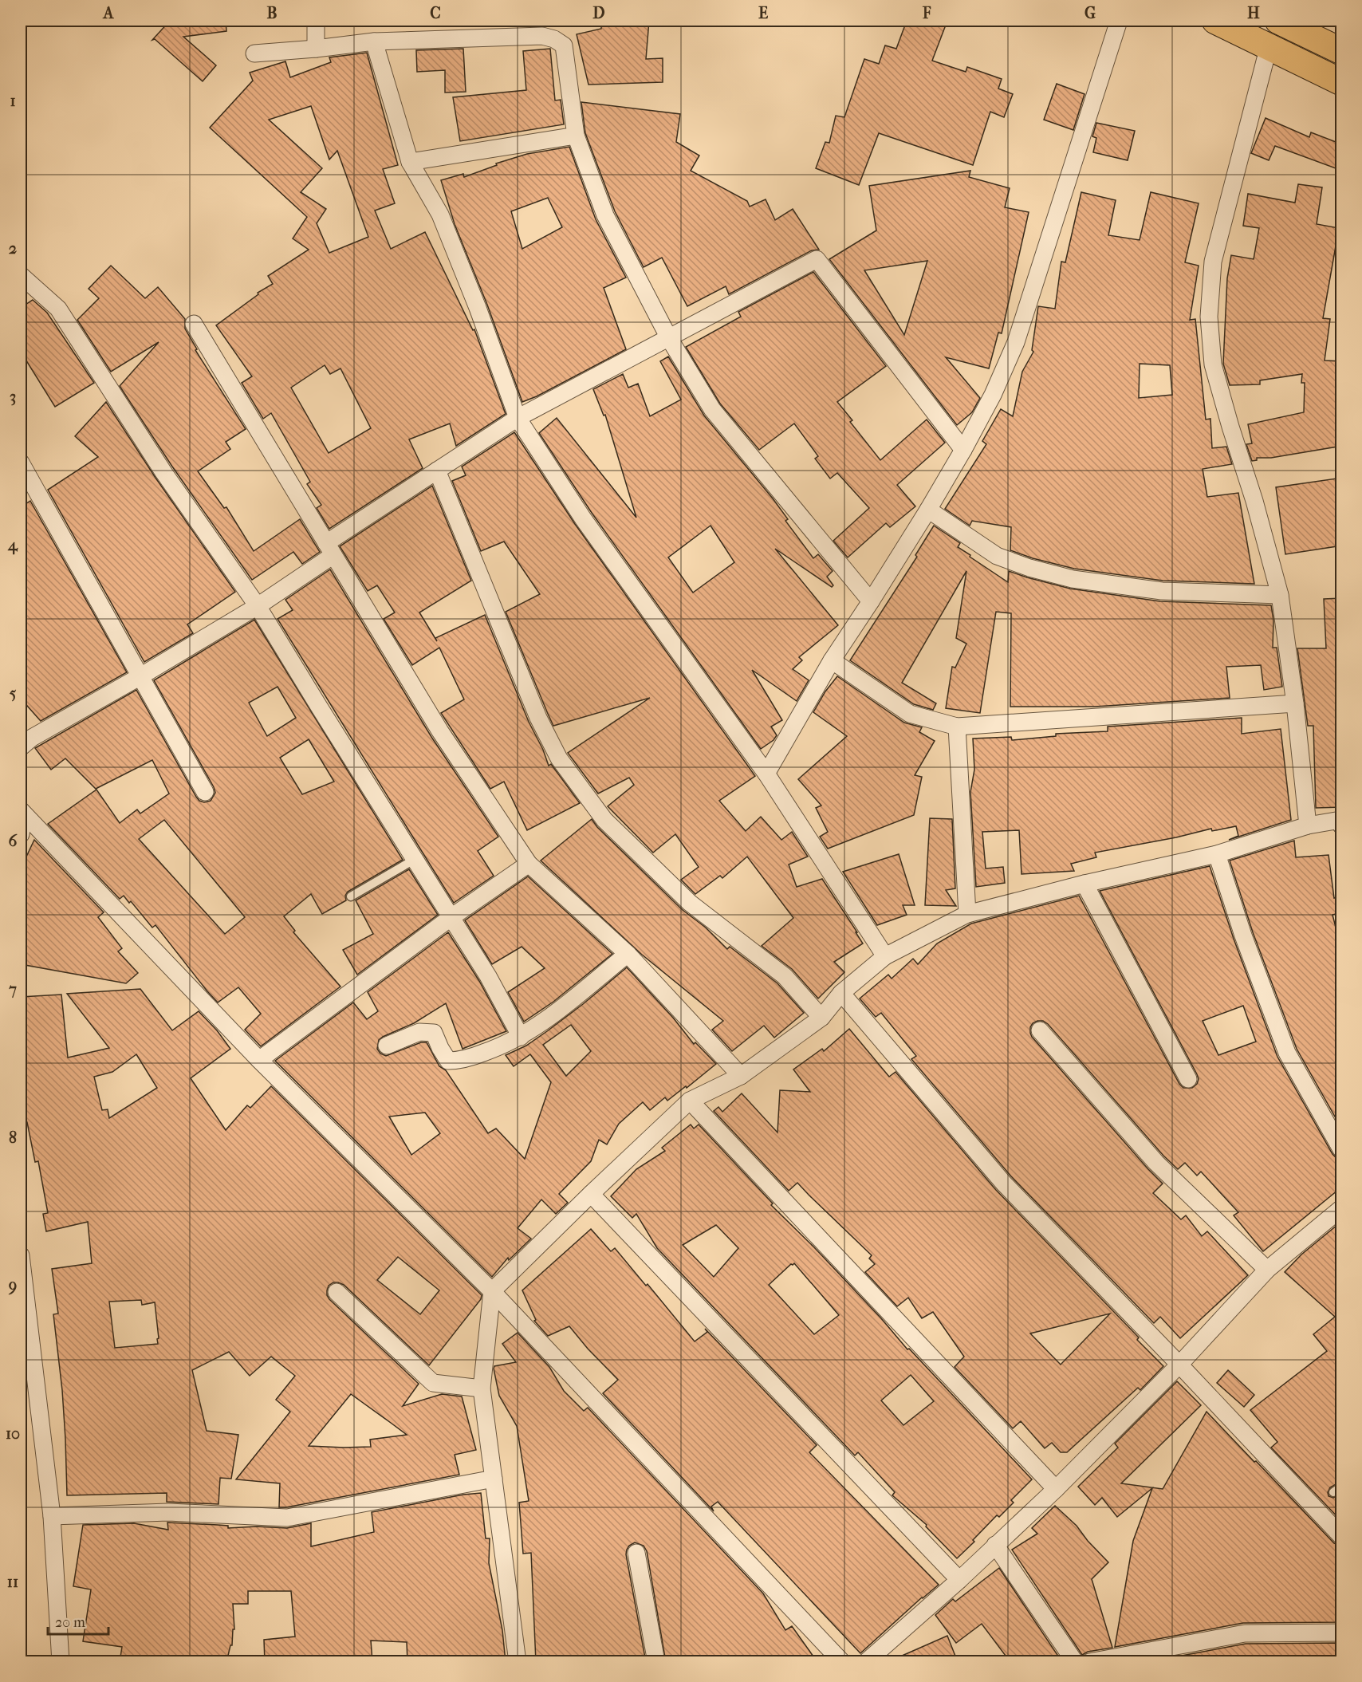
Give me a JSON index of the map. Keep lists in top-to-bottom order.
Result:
{
  "scale_bar": "20 m",
  "grid": {
    "columns": [
      "A",
      "B",
      "C",
      "D",
      "E",
      "F",
      "G",
      "H"
    ],
    "rows": [
      "1",
      "2",
      "3",
      "4",
      "5",
      "6",
      "7",
      "8",
      "9",
      "10",
      "11"
    ]
  }
}
